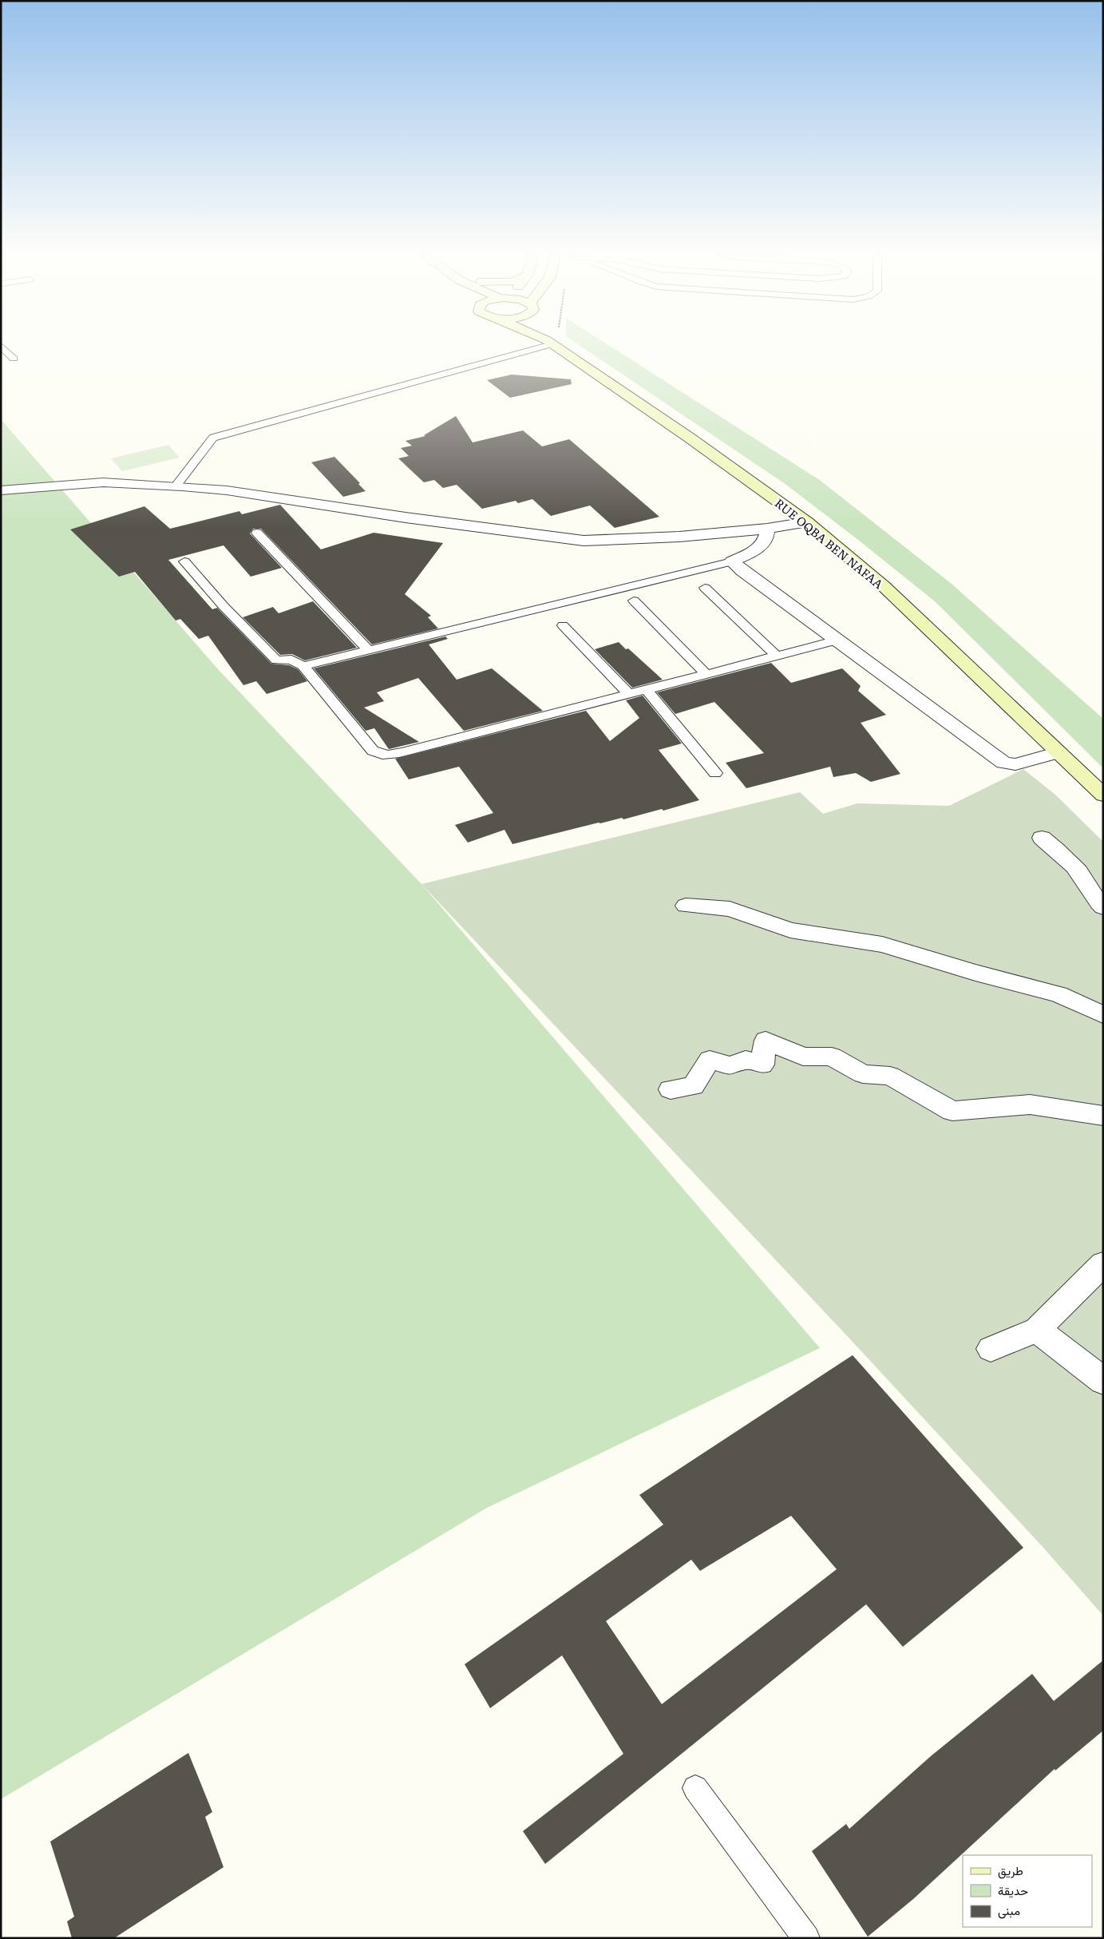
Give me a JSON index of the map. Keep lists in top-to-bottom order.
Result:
{
  "streets": {
    "street": ["RUE OQBA BEN NAFAA"]
  },
  "legend": ["طريق", "حديقة", "مبنى"]
}
